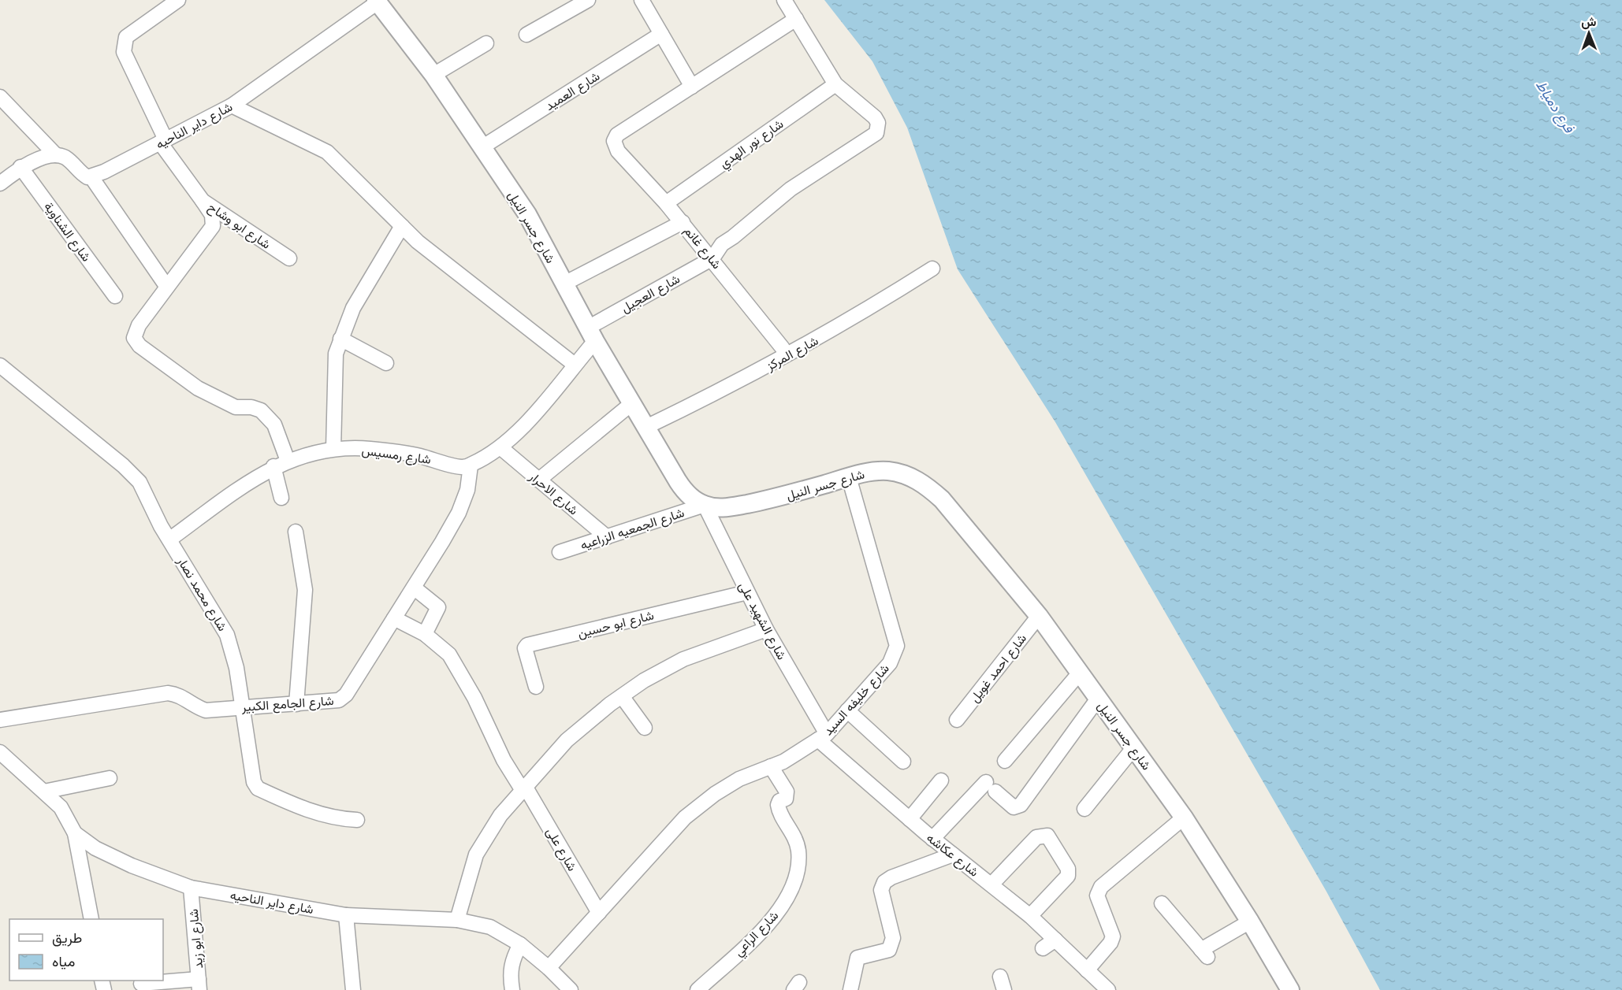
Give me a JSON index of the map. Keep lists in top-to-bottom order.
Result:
{
  "streets": {
    "street": [
      "شارع العميد",
      "شارع داير الناحيه",
      "شارع نور الهدي",
      "شارع ابو وشاح",
      "شارع جسر النيل",
      "شارع الشناوية",
      "شارع غانم",
      "شارع العجيل",
      "شارع المركز",
      "شارع رمسيس",
      "شارع الاحرار",
      "شارع الجمعيه الزراعيه",
      "شارع محمد نصار",
      "شارع الشهيد على",
      "شارع ابو حسين",
      "شارع احمد غويل",
      "شارع خليفه السيد",
      "شارع الجامع الكبير",
      "شارع على",
      "شارع عكاشه",
      "شارع الراعي",
      "شارع ابو زيد"
    ]
  },
  "crossings": [
    ["شارع العميد", "شارع جسر النيل"],
    ["شارع داير الناحيه", "شارع ابو وشاح"],
    ["شارع داير الناحيه", "شارع جسر النيل"],
    ["شارع داير الناحيه", "شارع خليفه السيد"],
    ["شارع داير الناحيه", "شارع ابو زيد"],
    ["شارع نور الهدي", "شارع غانم"],
    ["شارع جسر النيل", "شارع العجيل"],
    ["شارع جسر النيل", "شارع المركز"],
    ["شارع جسر النيل", "شارع الجمعيه الزراعيه"],
    ["شارع جسر النيل", "شارع الشهيد على"],
    ["شارع جسر النيل", "شارع احمد غويل"],
    ["شارع جسر النيل", "شارع خليفه السيد"],
    ["شارع غانم", "شارع العجيل"],
    ["شارع رمسيس", "شارع محمد نصار"],
    ["شارع رمسيس", "شارع الجامع الكبير"],
    ["شارع الاحرار", "شارع الجمعيه الزراعيه"],
    ["شارع الجمعيه الزراعيه", "شارع الشهيد على"],
    ["شارع محمد نصار", "شارع الجامع الكبير"],
    ["شارع الشهيد على", "شارع ابو حسين"],
    ["شارع الشهيد على", "شارع خليفه السيد"],
    ["شارع الشهيد على", "شارع عكاشه"],
    ["شارع خليفه السيد", "شارع على"],
    ["شارع خليفه السيد", "شارع عكاشه"],
    ["شارع خليفه السيد", "شارع الراعي"],
    ["شارع الجامع الكبير", "شارع على"]
  ],
  "water": ["فرع دمياط"],
  "legend": ["طريق", "مياه"],
  "north": "top"
}
